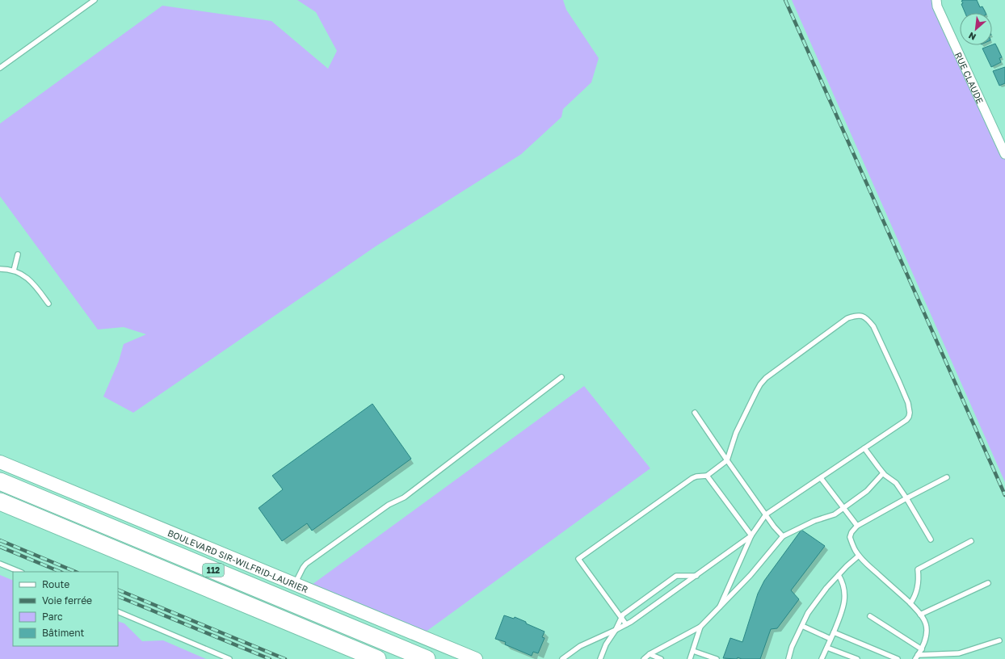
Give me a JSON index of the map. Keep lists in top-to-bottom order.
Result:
{
  "streets": {
    "highway": ["BOULEVARD SIR-WILFRID-LAURIER", "112"],
    "street": ["RUE CLAUDE"]
  },
  "legend": [
    "Route",
    "Voie ferrée",
    "Parc",
    "Bâtiment"
  ],
  "north": "bottom left"
}
